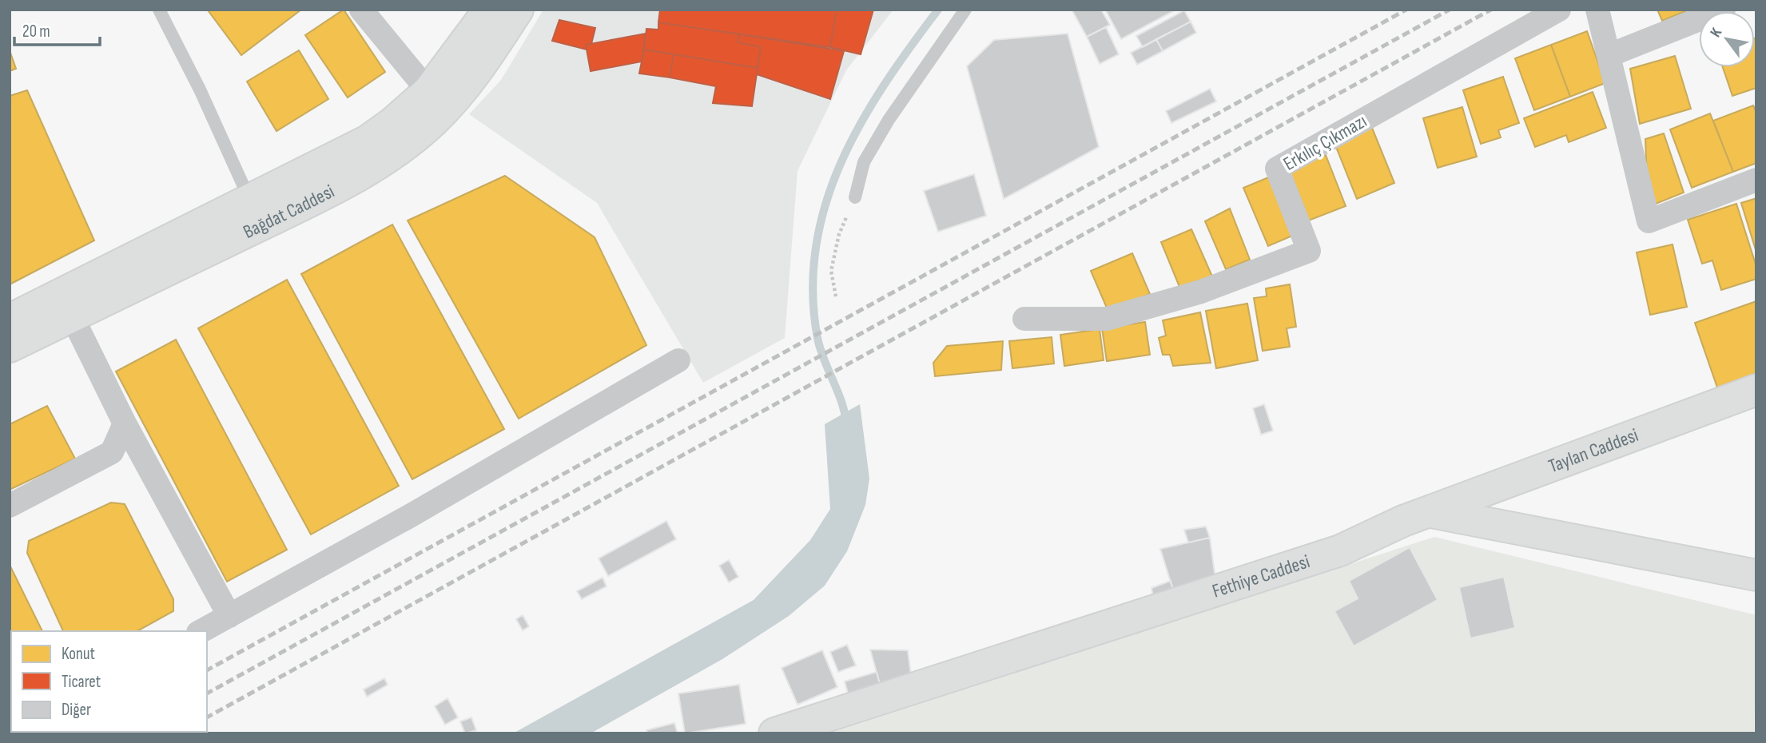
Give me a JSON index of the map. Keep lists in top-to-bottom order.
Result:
{
  "streets": {
    "street": [
      "Erkılıç Çıkmazı",
      "Bağdat Caddesi",
      "Taylan Caddesi",
      "Fethiye Caddesi"
    ]
  },
  "crossings": [
    ["Taylan Caddesi", "Fethiye Caddesi"]
  ],
  "legend": ["Konut", "Ticaret", "Diğer"],
  "scale_bar": "20 m",
  "north": "top left"
}
